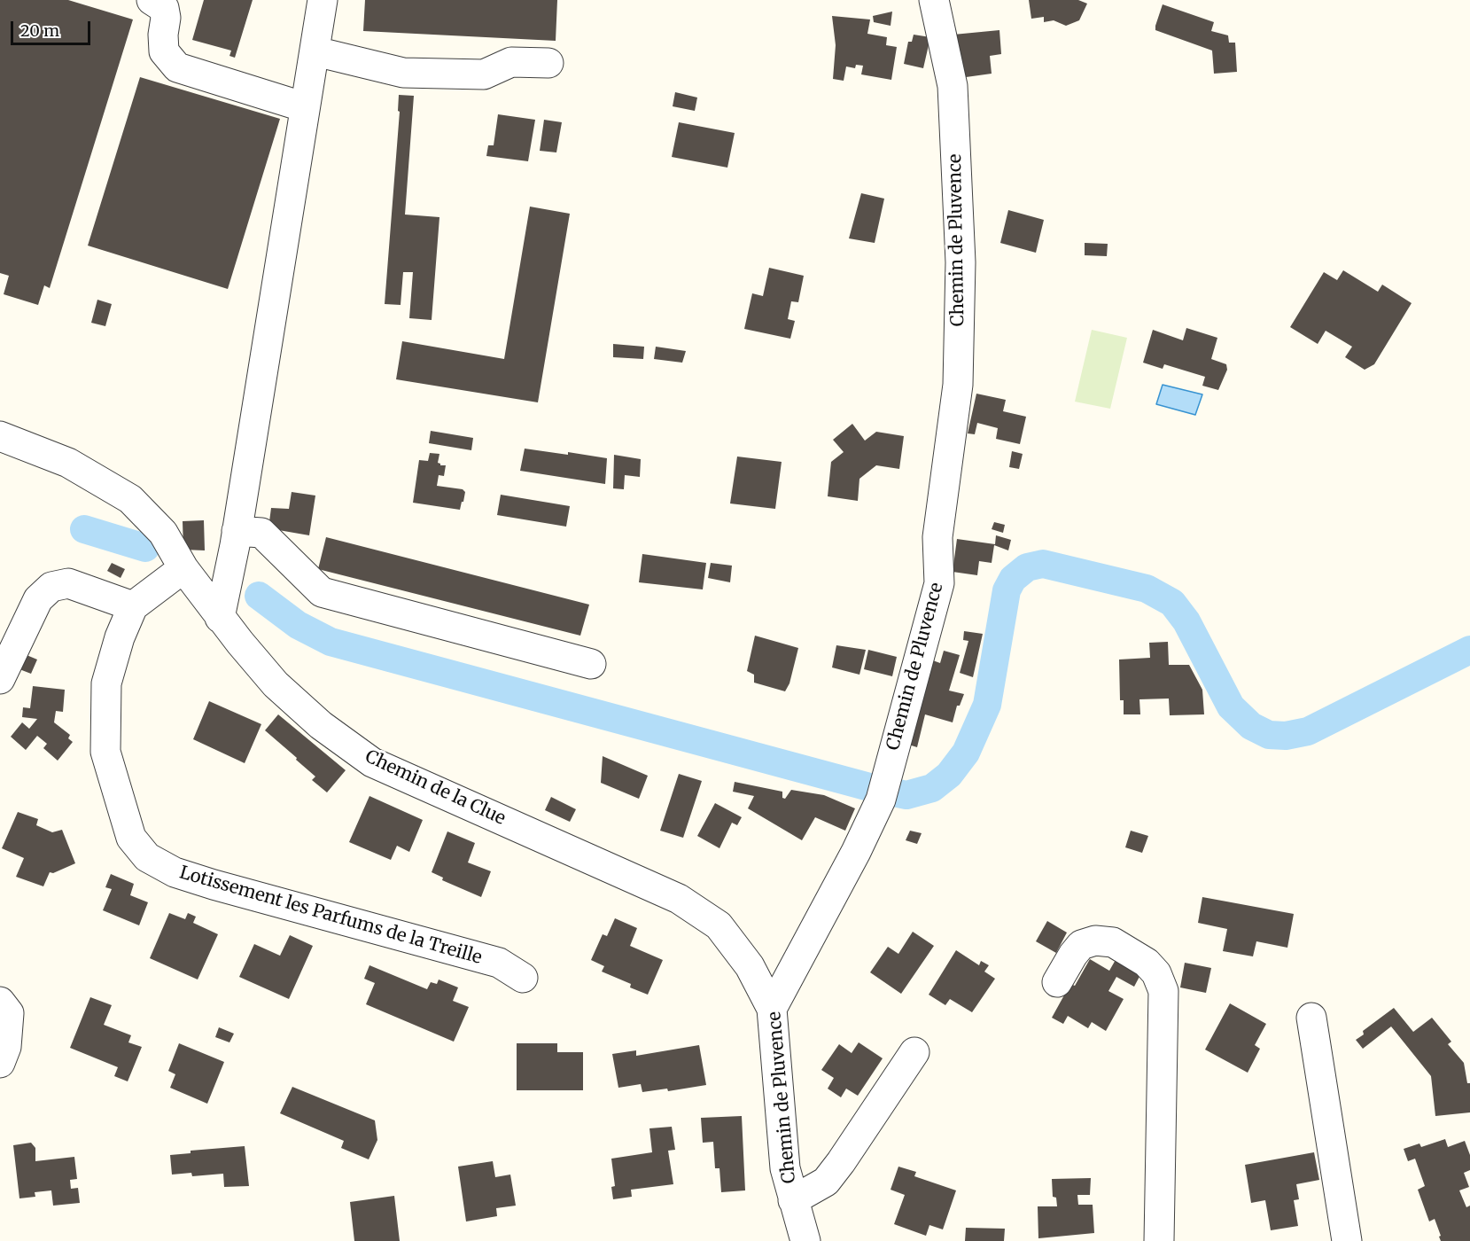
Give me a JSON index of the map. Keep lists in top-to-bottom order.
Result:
{
  "streets": {
    "street": ["Chemin de Pluvence", "Chemin de la Clue", "Lotissement les Parfums de la Treille"]
  },
  "crossings": [
    ["Chemin de Pluvence", "Chemin de la Clue"],
    ["Chemin de la Clue", "Lotissement les Parfums de la Treille"]
  ],
  "scale_bar": "20 m"
}
